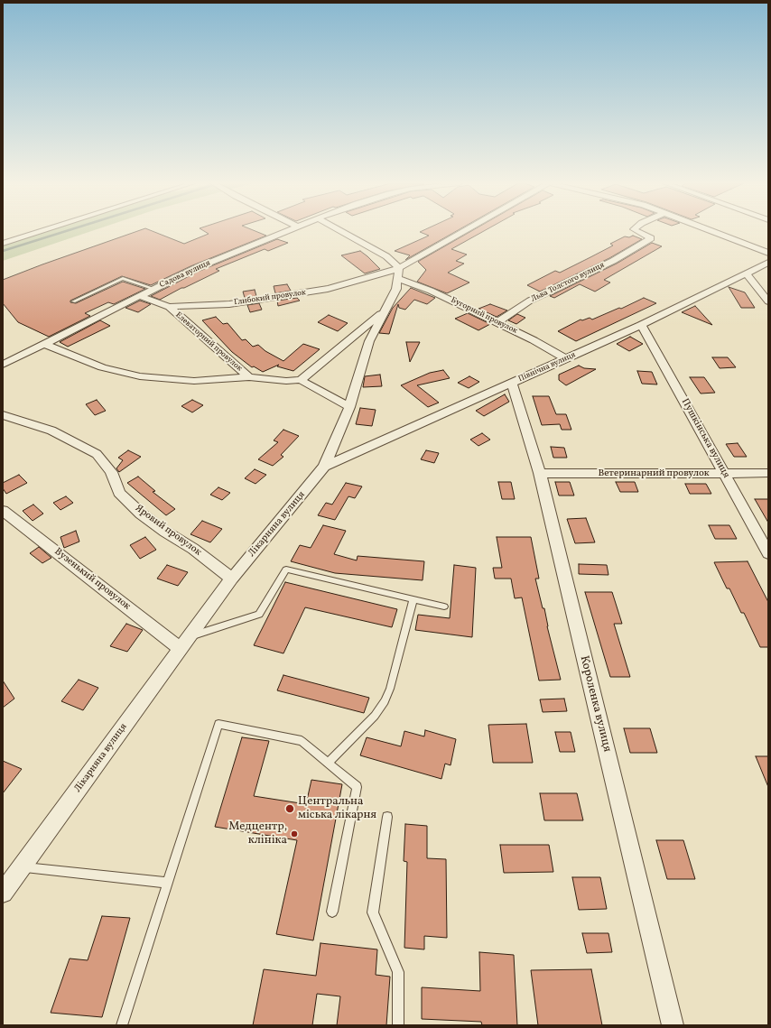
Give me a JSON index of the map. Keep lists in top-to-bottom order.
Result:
{
  "streets": {
    "street": [
      "Садова вулиця",
      "Льва Толстого вулиця",
      "Глибокий провулок",
      "Бугорний провулок",
      "Елеваторний провулок",
      "Північна вулиця",
      "Пушкінська вулиця",
      "Ветеринарний провулок",
      "Лікарняна вулиця",
      "Яровий провулок",
      "Вузенький провулок",
      "Короленка вулиця"
    ]
  },
  "crossings": [
    ["Садова вулиця", "Глибокий провулок"],
    ["Льва Толстого вулиця", "Бугорний провулок"],
    ["Глибокий провулок", "Бугорний провулок"],
    ["Глибокий провулок", "Елеваторний провулок"],
    ["Глибокий провулок", "Лікарняна вулиця"],
    ["Бугорний провулок", "Північна вулиця"],
    ["Бугорний провулок", "Лікарняна вулиця"],
    ["Північна вулиця", "Пушкінська вулиця"],
    ["Північна вулиця", "Лікарняна вулиця"],
    ["Північна вулиця", "Короленка вулиця"],
    ["Пушкінська вулиця", "Ветеринарний провулок"],
    ["Ветеринарний провулок", "Короленка вулиця"],
    ["Лікарняна вулиця", "Яровий провулок"],
    ["Лікарняна вулиця", "Вузенький провулок"]
  ],
  "places": ["Центральна міська лікарня", "Медцентр, клініка"]
}
